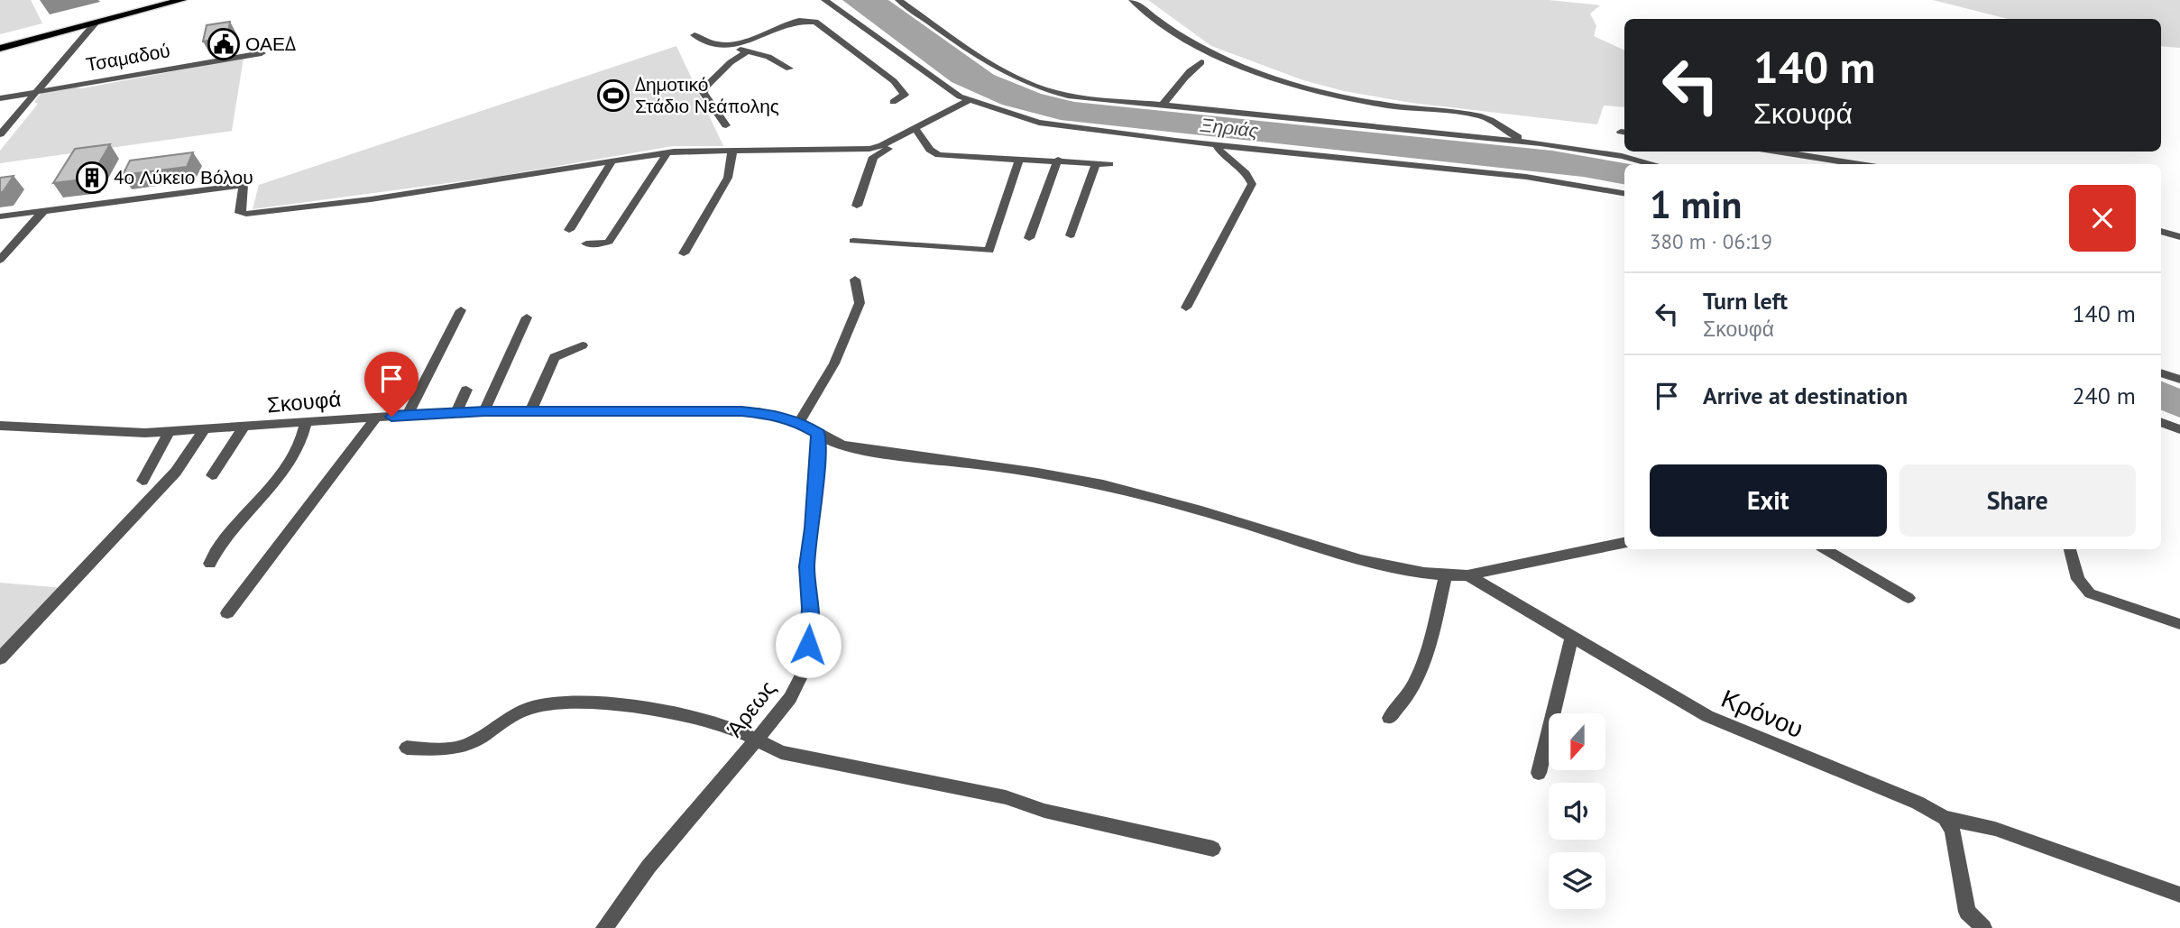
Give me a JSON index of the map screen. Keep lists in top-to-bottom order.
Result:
{
  "streets": {
    "street": [
      "Τσαμαδού",
      "Σκουφά",
      "Άρεως",
      "Κρόνου"
    ]
  },
  "crossings": [
    ["Σκουφά", "Άρεως"],
    ["Σκουφά", "Κρόνου"]
  ],
  "water": ["Ξηριάς"],
  "places": {
    "public building": ["ΟΑΕΔ"],
    "sports": ["Δημοτικό Στάδιο Νεάπολης"],
    "building": ["4ο Λύκειο Βόλου"]
  },
  "north": "bottom",
  "page": {
    "turn": ["140 m", "Σκουφά"],
    "heading": ["1 min", "380 m · 06:19"],
    "list": [
      {
        "name": "Turn left",
        "note": "Σκουφά",
        "value": "140 m"
      },
      {
        "name": "Arrive at destination",
        "value": "240 m"
      }
    ],
    "buttons": ["Exit", "Share"]
  }
}
